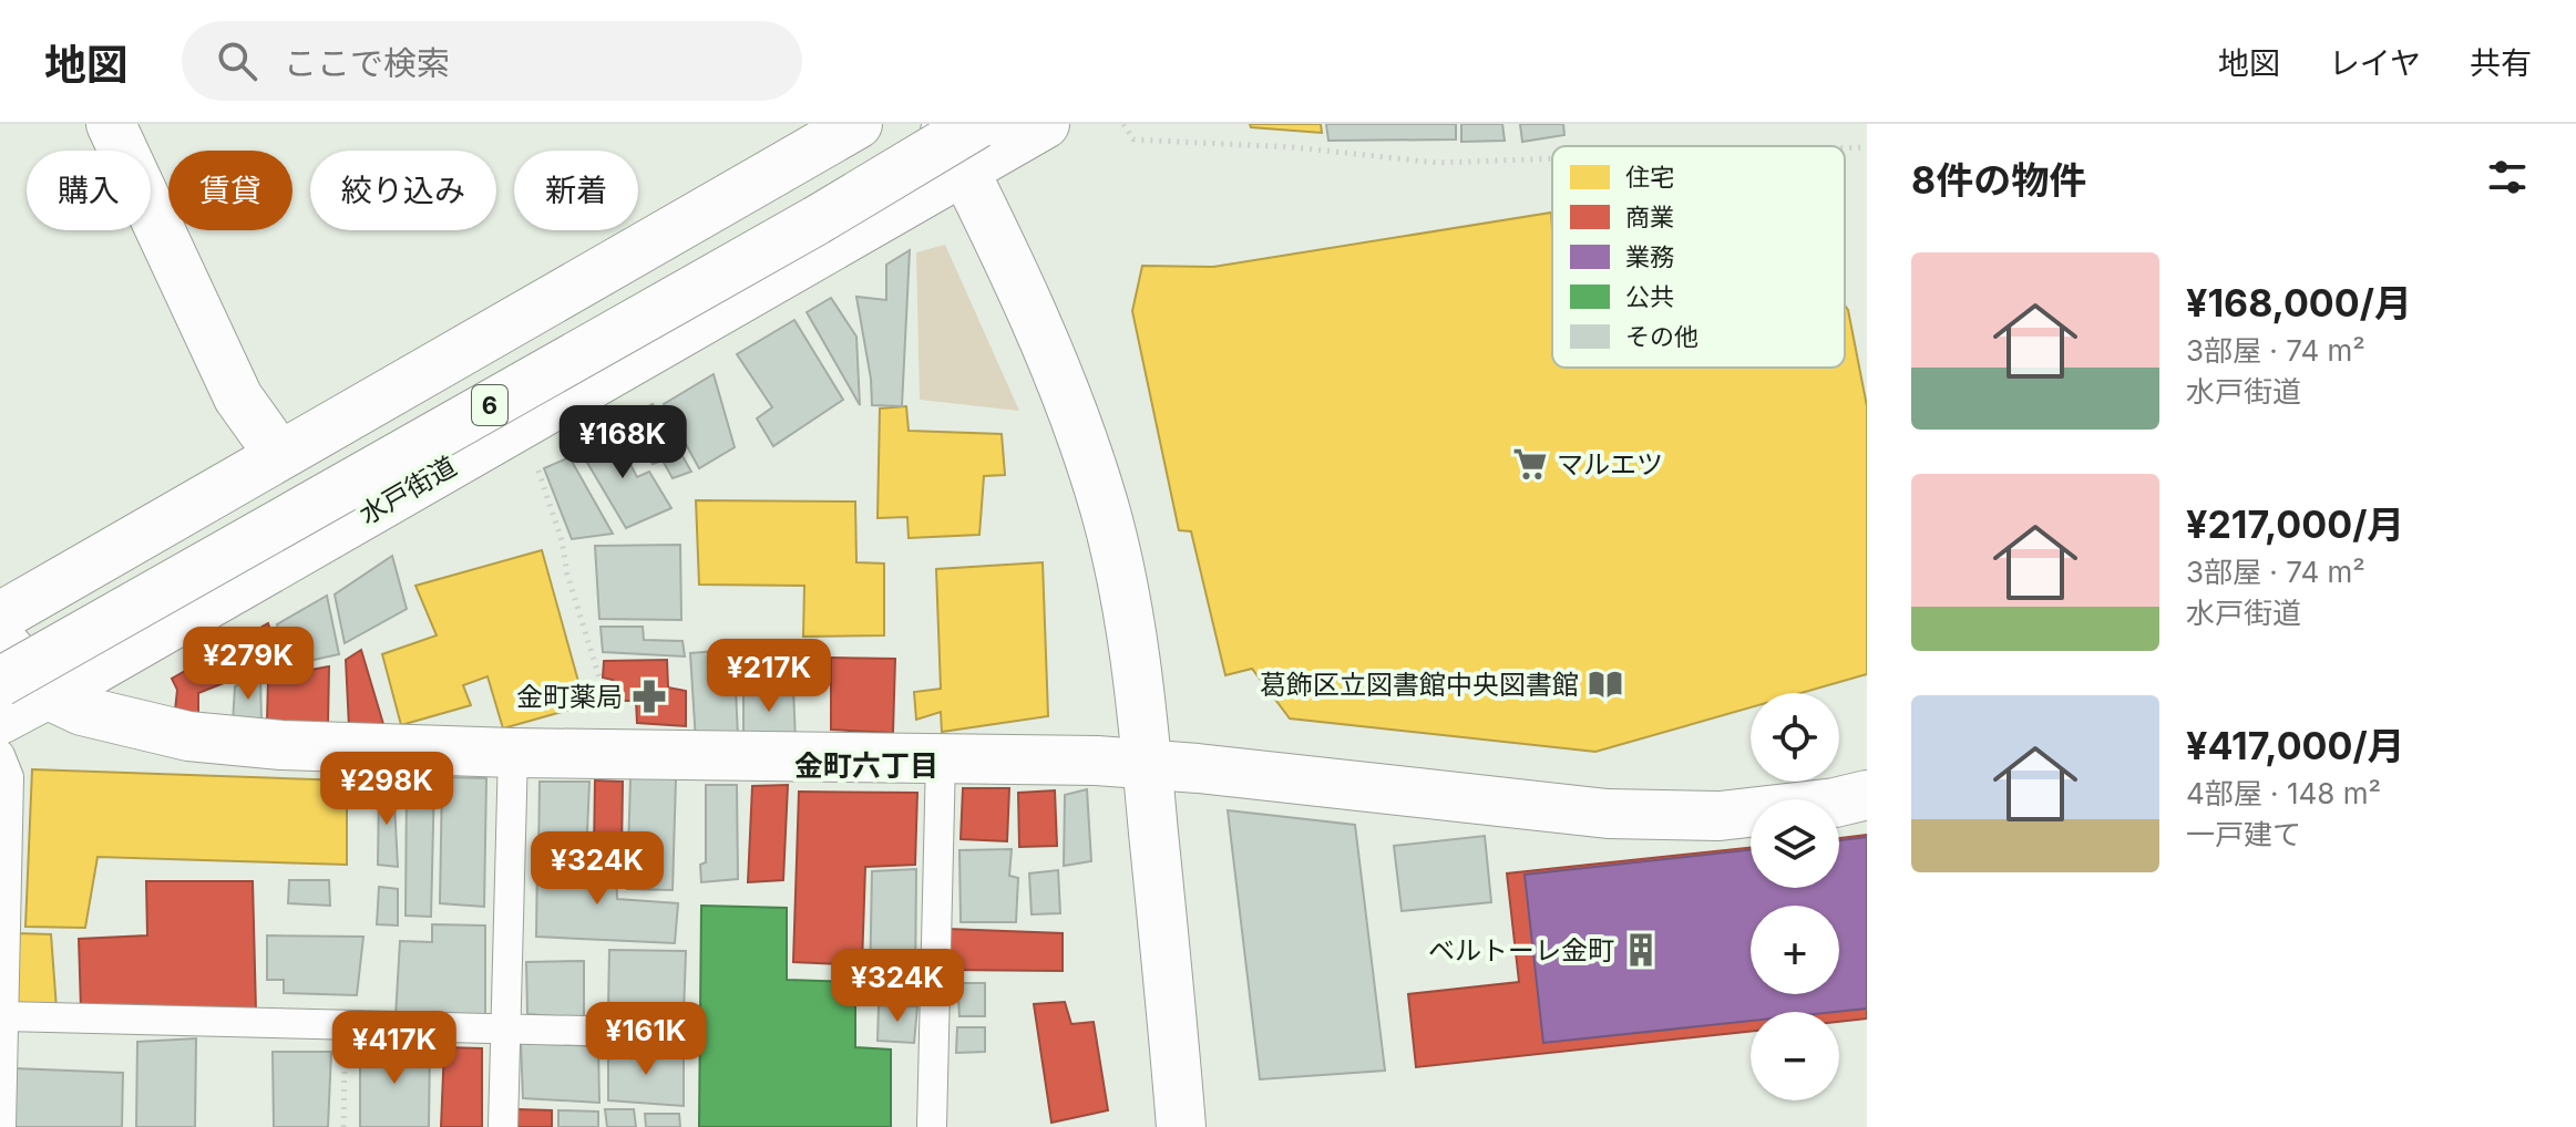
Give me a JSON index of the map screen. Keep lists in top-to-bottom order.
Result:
{
  "streets": {
    "main road": ["6", "水戸街道"]
  },
  "districts": ["金町六丁目"],
  "places": {
    "supermarket": ["マルエツ"],
    "library": ["葛飾区立図書館中央図書館"],
    "pharmacy": ["金町薬局"],
    "building": ["ベルトーレ金町"]
  },
  "legend": [
    "住宅",
    "商業",
    "業務",
    "公共",
    "その他"
  ],
  "page": {
    "header": "地図",
    "search": "ここで検索",
    "nav": ["地図", "レイヤ", "共有"],
    "heading": "8件の物件",
    "chip": [
      "購入",
      "賃貸",
      "絞り込み",
      "新着"
    ],
    "list": [
      {
        "name": "¥168,000/月",
        "note": "3部屋 · 74 m² · 水戸街道"
      },
      {
        "name": "¥217,000/月",
        "note": "3部屋 · 74 m² · 水戸街道"
      },
      {
        "name": "¥417,000/月",
        "note": "4部屋 · 148 m² · 一戸建て"
      }
    ],
    "price": [
      "¥168K",
      "¥279K",
      "¥217K",
      "¥298K",
      "¥324K",
      "¥324K",
      "¥161K",
      "¥417K"
    ],
    "map_buttons": ["+", "−"]
  }
}
